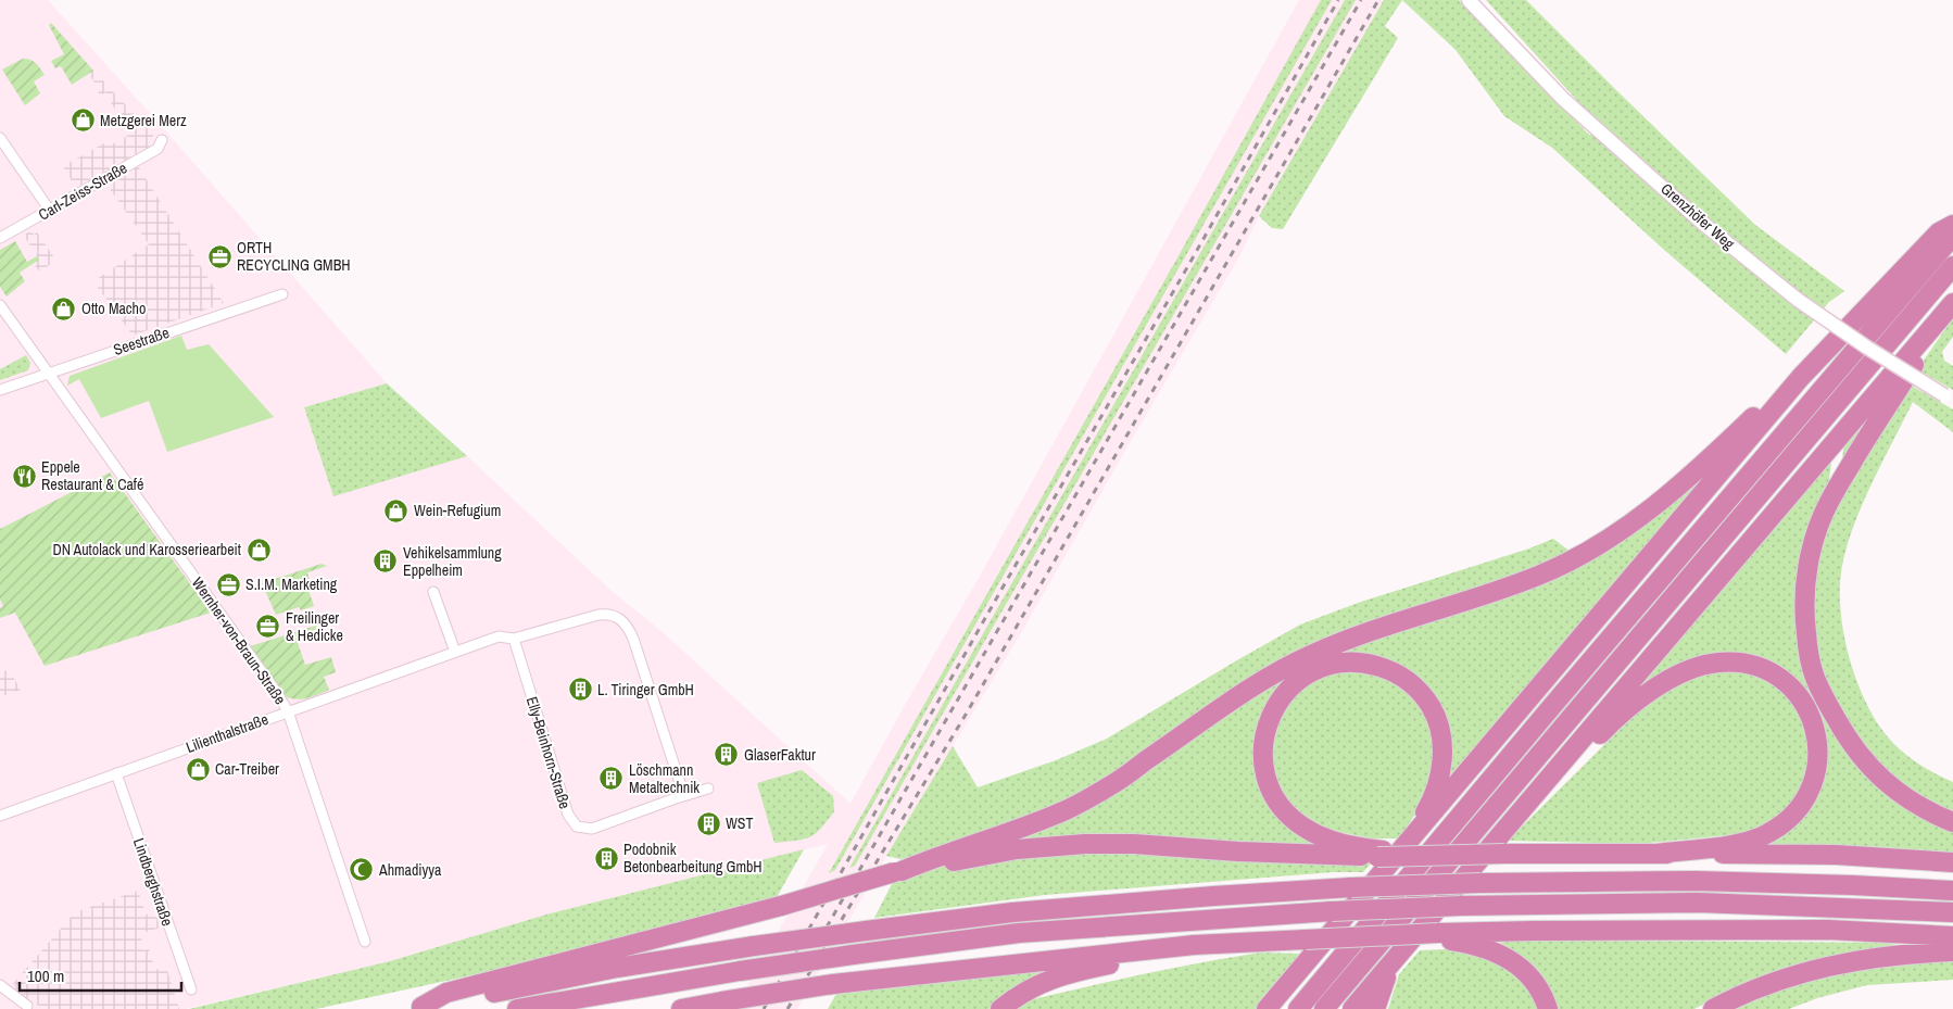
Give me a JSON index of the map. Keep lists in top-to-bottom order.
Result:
{
  "streets": {
    "main road": ["Grenzhöfer Weg"],
    "street": [
      "Carl-Zeiss-Straße",
      "Seestraße",
      "Wernher-von-Braun-Straße",
      "Lilienthalstraße",
      "Elly-Beinhorn-Straße",
      "Lindberghstraße"
    ]
  },
  "crossings": [
    ["Seestraße", "Wernher-von-Braun-Straße"],
    ["Wernher-von-Braun-Straße", "Lilienthalstraße"],
    ["Lilienthalstraße", "Elly-Beinhorn-Straße"],
    ["Lilienthalstraße", "Lindberghstraße"]
  ],
  "places": {
    "shop": [
      "Metzgerei Merz",
      "Otto Macho",
      "Wein-Refugium",
      "DN Autolack und Karosseriearbeit",
      "Car-Treiber"
    ],
    "office": ["ORTH RECYCLING GMBH", "S.I.M. Marketing", "Freilinger & Hedicke"],
    "restaurant": ["Eppele Restaurant & Café"],
    "building": [
      "Vehikelsammlung Eppelheim",
      "L. Tiringer GmbH",
      "GlaserFaktur",
      "Löschmann Metaltechnik",
      "WST",
      "Podobnik Betonbearbeitung GmbH"
    ],
    "mosque": ["Ahmadiyya"]
  },
  "scale_bar": "100 m"
}
